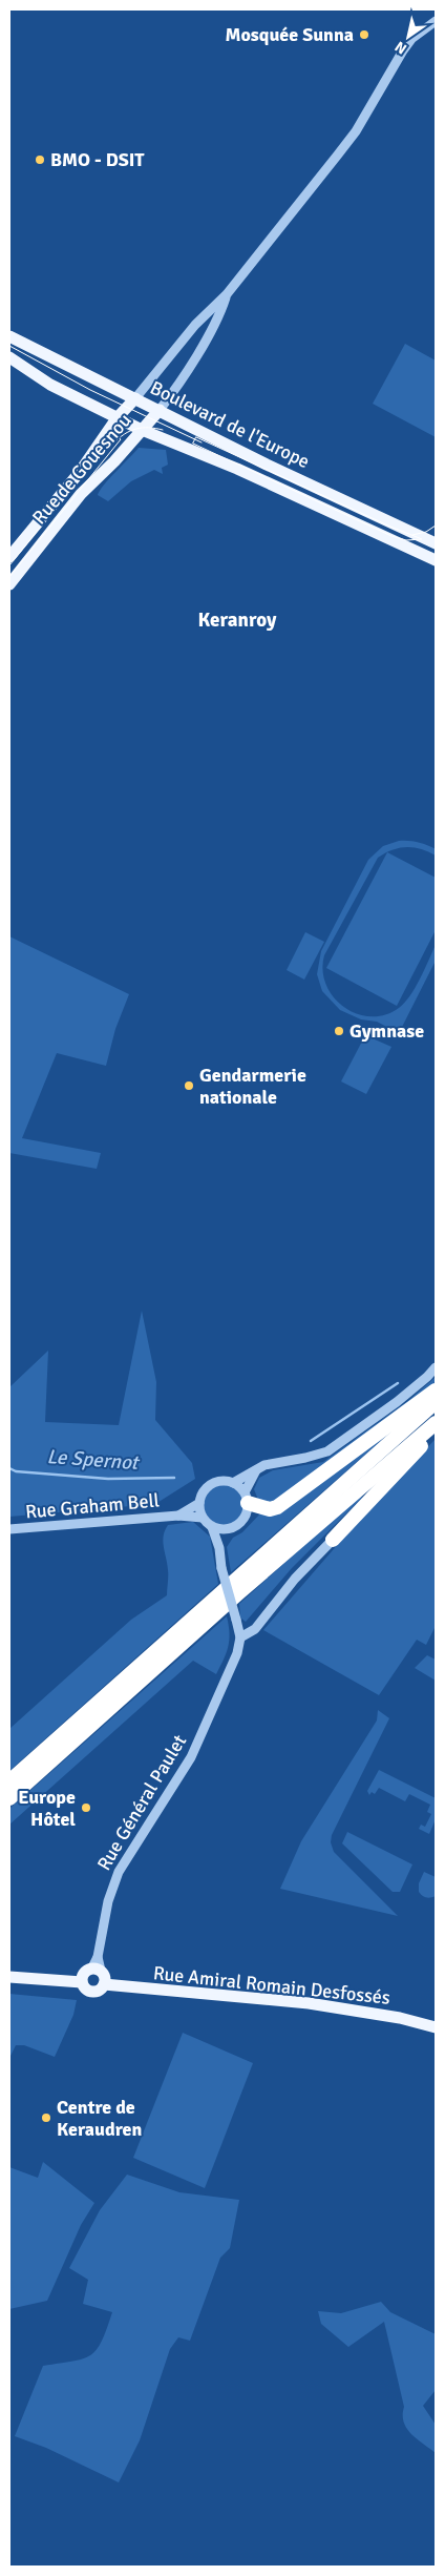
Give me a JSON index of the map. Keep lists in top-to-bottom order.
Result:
{
  "streets": {
    "main road": ["Boulevard de l'Europe", "Rue de Gouesnou", "Rue Amiral Romain Desfossés"],
    "street": ["Rue Graham Bell", "Rue Général Paulet"]
  },
  "crossings": [
    ["Boulevard de l'Europe", "Rue de Gouesnou"],
    ["Rue Graham Bell", "Rue Général Paulet"],
    ["Rue Général Paulet", "Rue Amiral Romain Desfossés"]
  ],
  "districts": ["Keranroy"],
  "water": ["Le Spernot"],
  "places": [
    "Mosquée Sunna",
    "BMO - DSIT",
    "Gymnase",
    "Gendarmerie nationale",
    "Europe Hôtel",
    "Centre de Keraudren"
  ],
  "north": "bottom left"
}
